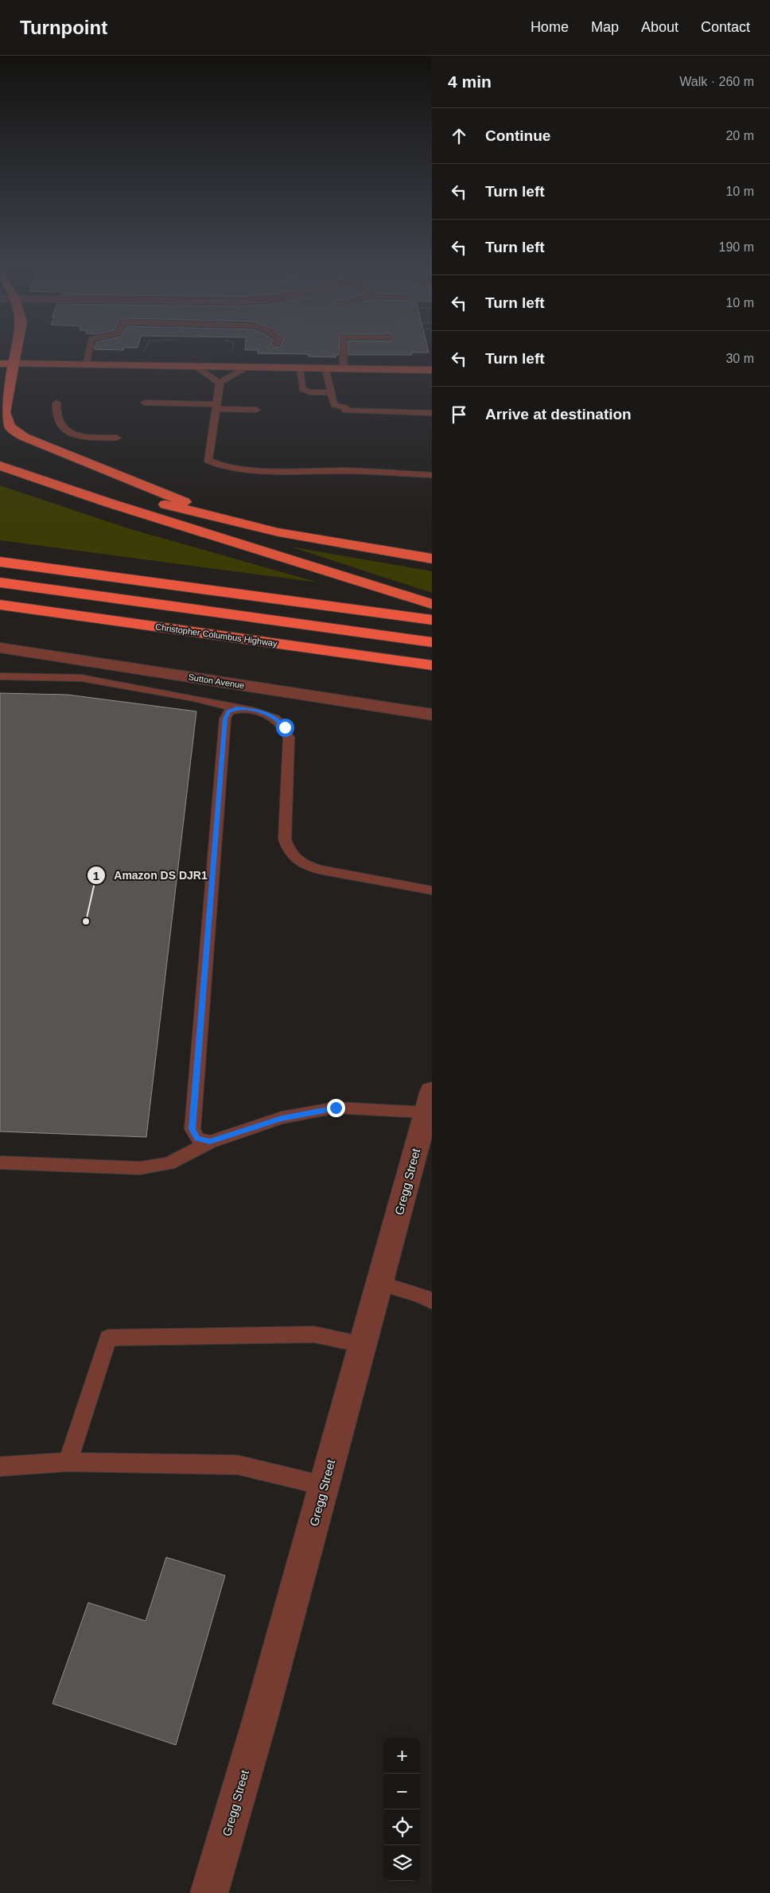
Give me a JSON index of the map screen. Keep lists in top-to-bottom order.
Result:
{
  "streets": {
    "highway": ["Christopher Columbus Highway"],
    "street": ["Sutton Avenue", "Gregg Street"]
  },
  "places": ["Amazon DS DJR1"],
  "page": {
    "header": "Turnpoint",
    "nav": [
      "Home",
      "Map",
      "About",
      "Contact"
    ],
    "heading": ["4 min", "Walk · 260 m"],
    "list": [
      ["Continue", "20 m"],
      ["Turn left", "10 m"],
      ["Turn left", "190 m"],
      ["Turn left", "10 m"],
      ["Turn left", "30 m"],
      "Arrive at destination"
    ],
    "map_buttons": ["+", "−"]
  }
}
